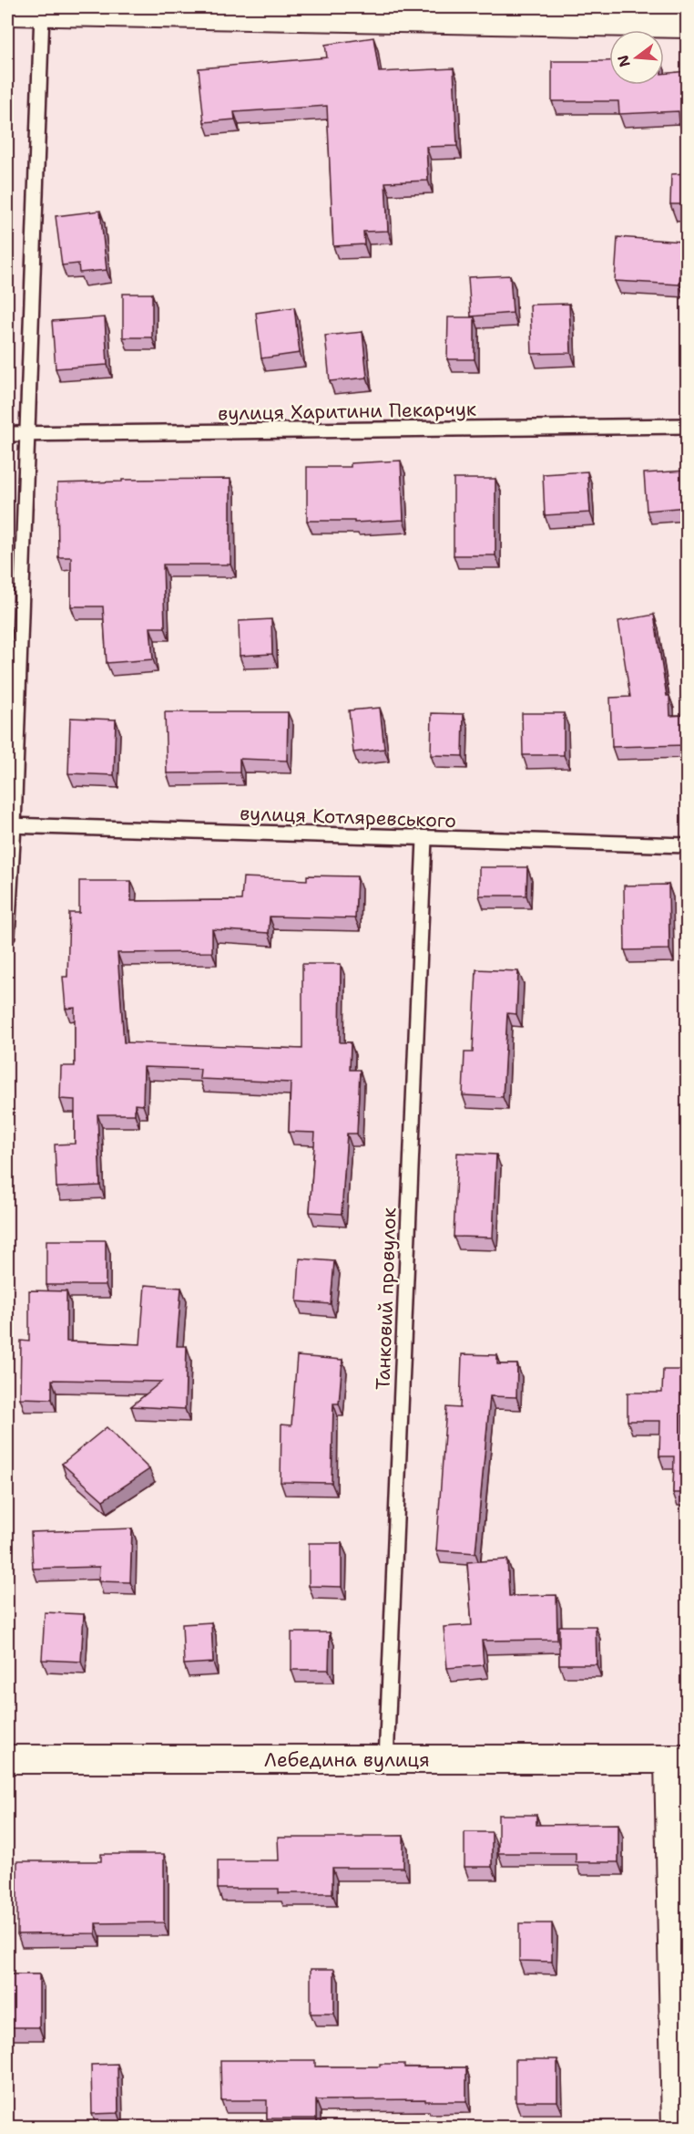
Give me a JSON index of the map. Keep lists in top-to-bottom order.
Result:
{
  "streets": {
    "street": ["Лебедина вулиця"],
    "lane": ["вулиця Харитини Пекарчук", "вулиця Котляревського", "Танковий провулок"]
  },
  "crossings": [
    ["вулиця Котляревського", "Танковий провулок"],
    ["Танковий провулок", "Лебедина вулиця"]
  ],
  "north": "left"
}
